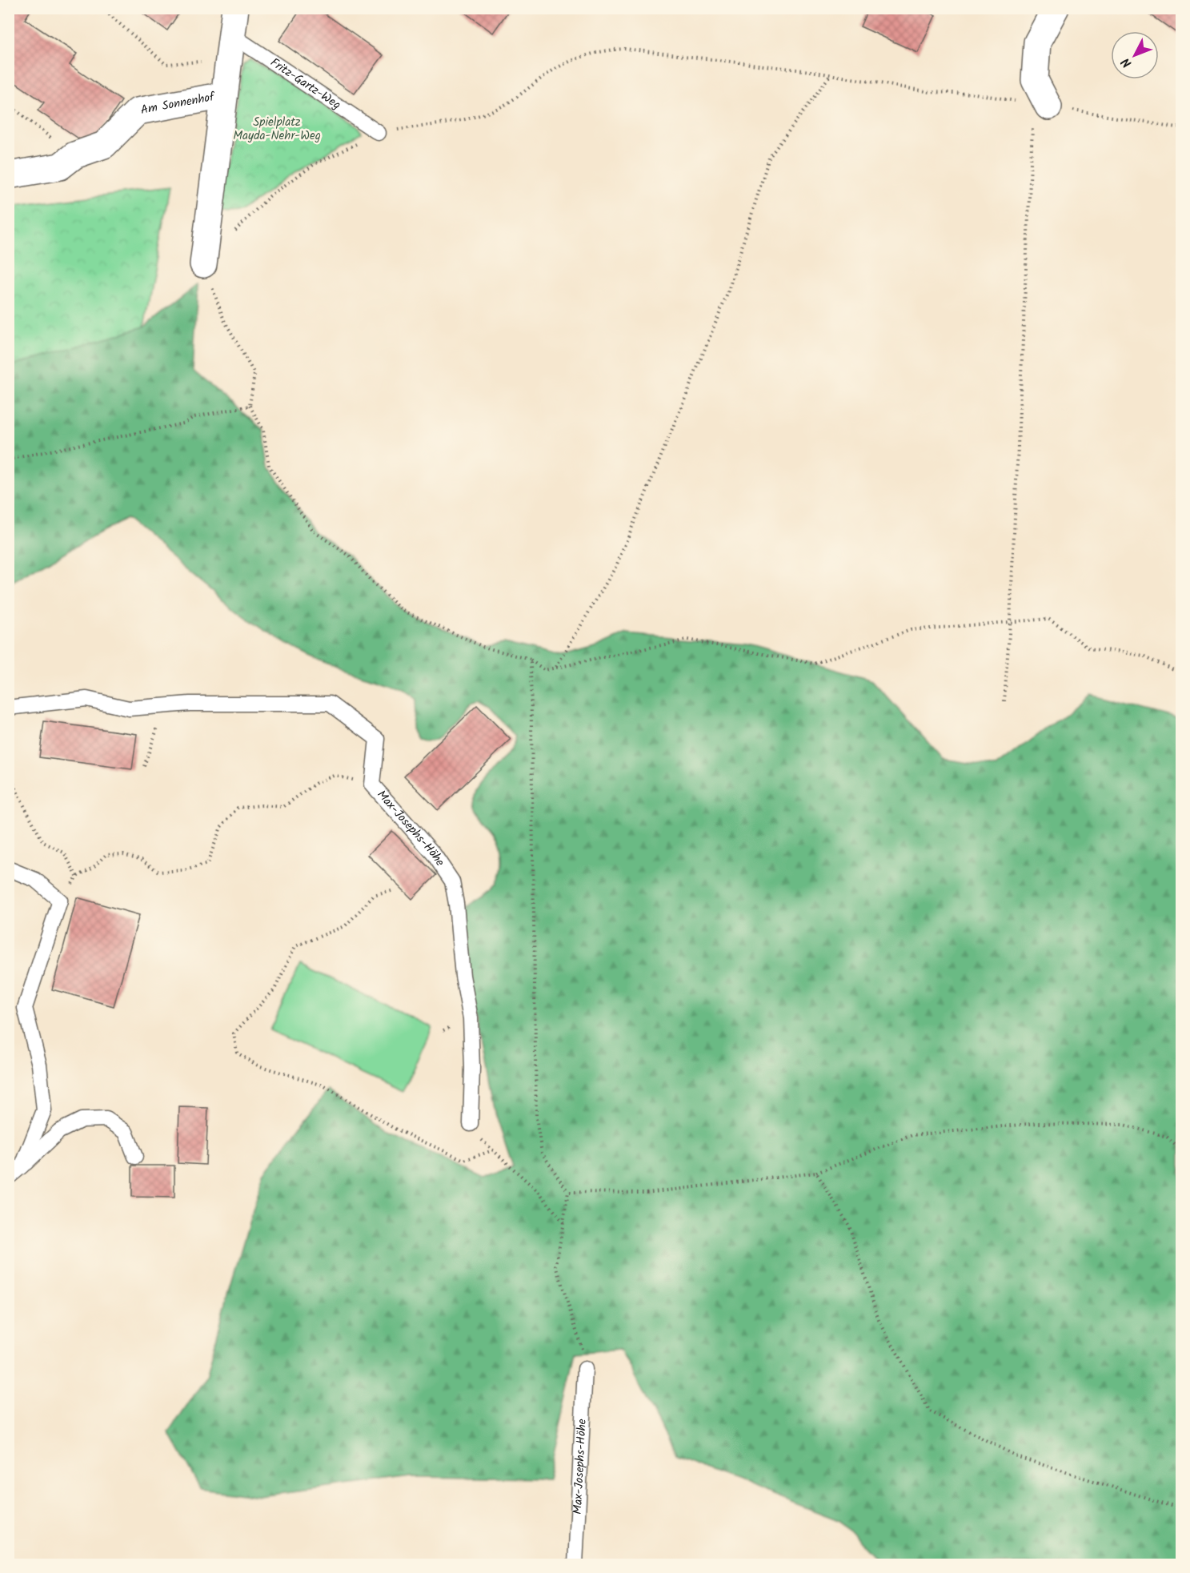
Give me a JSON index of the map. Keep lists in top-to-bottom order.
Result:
{
  "streets": {
    "street": ["Am Sonnenhof"],
    "lane": ["Fritz-Gartz-Weg", "Max-Josephs-Höhe"]
  },
  "parks": ["Spielplatz Mayda-Nehr-Weg"],
  "north": "bottom left"
}
